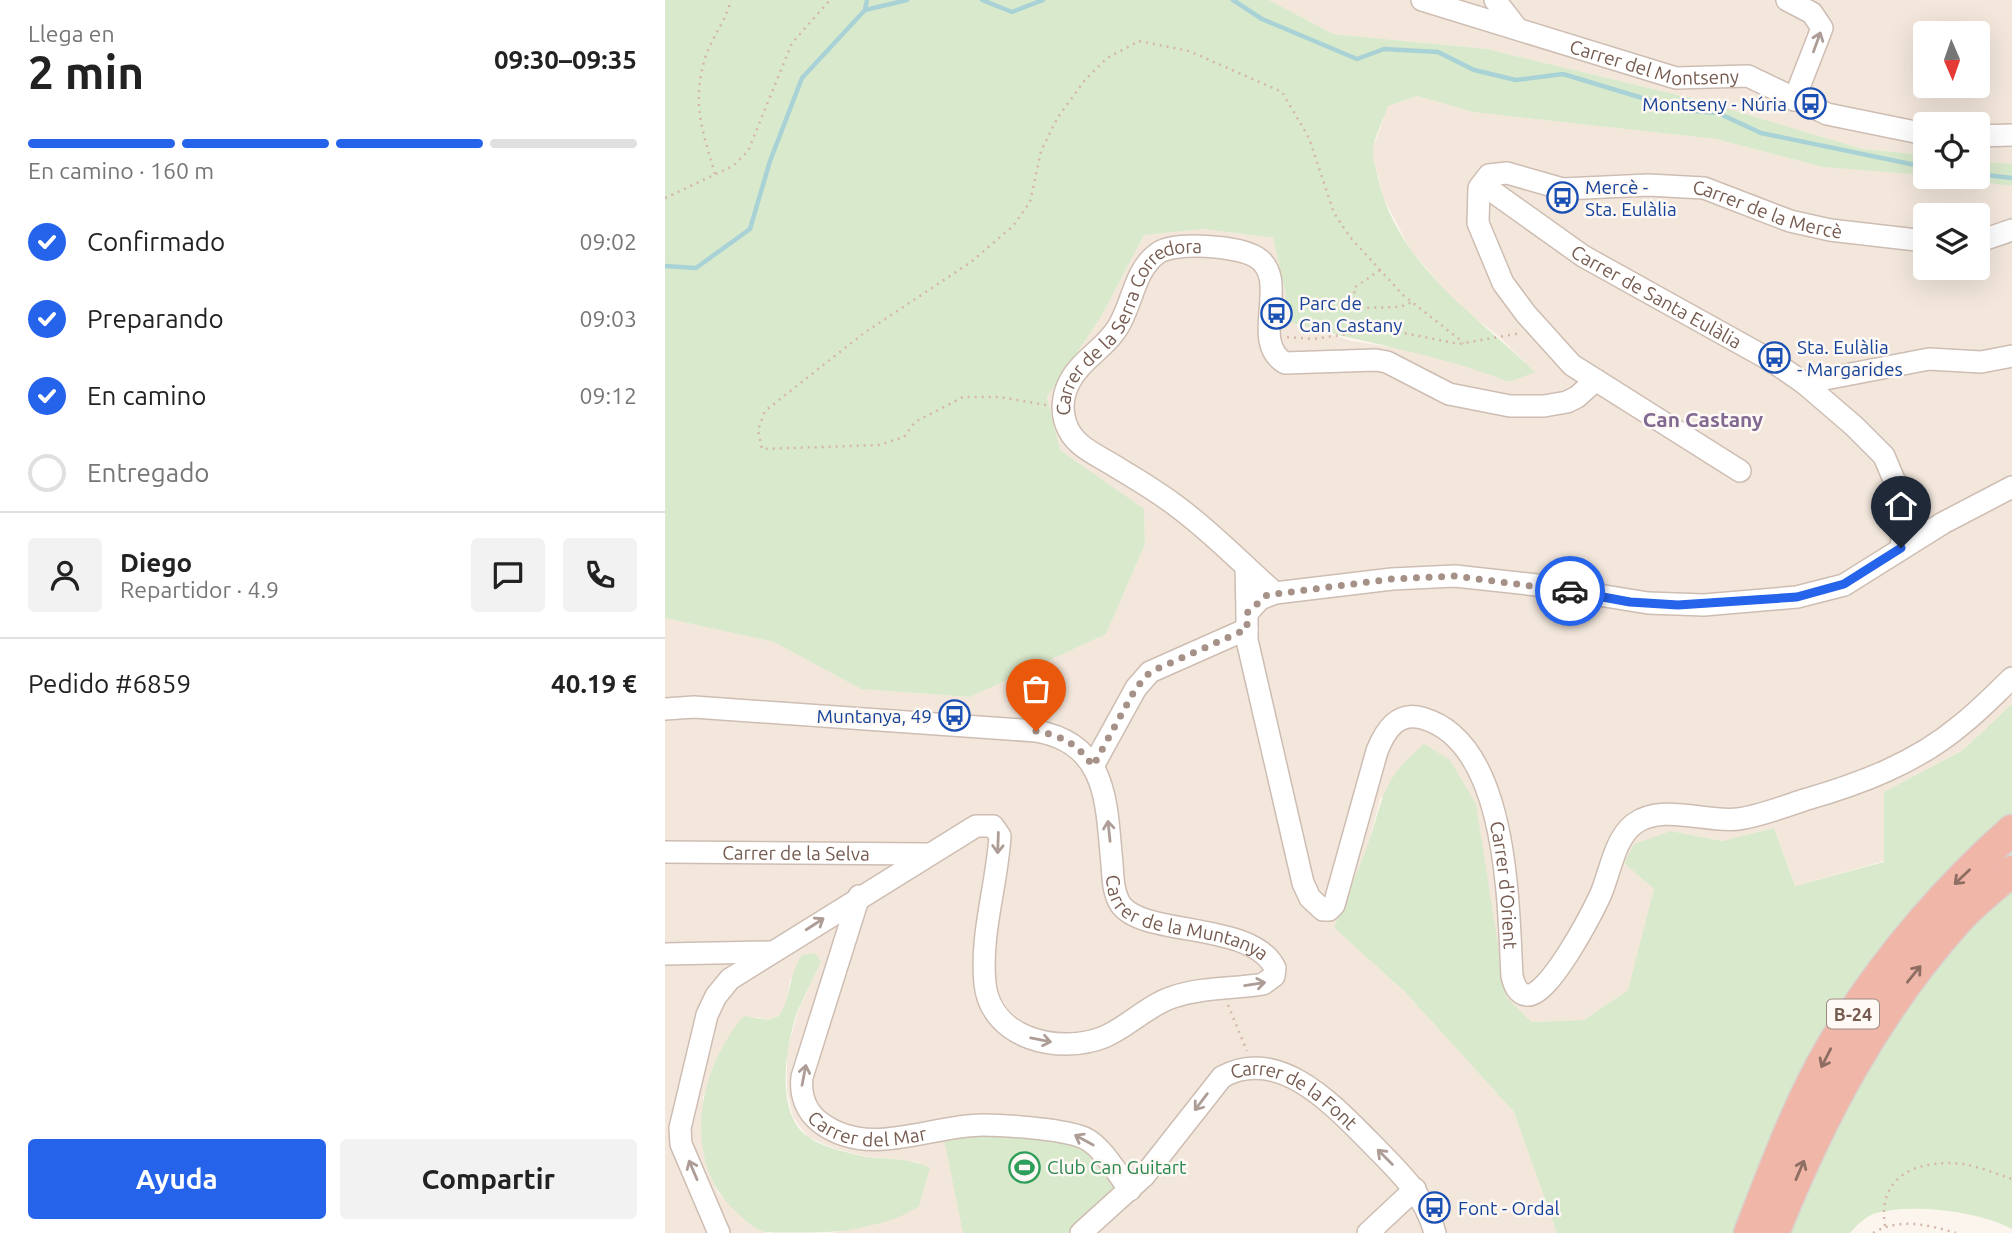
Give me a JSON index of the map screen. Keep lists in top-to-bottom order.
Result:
{
  "streets": {
    "highway": ["B-24"],
    "street": [
      "Carrer del Montseny",
      "Carrer de la Mercè",
      "Carrer de Santa Eulàlia",
      "Carrer de la Serra Corredora",
      "Carrer de la Selva",
      "Carrer d'Orient",
      "Carrer de la Muntanya",
      "Carrer de la Font",
      "Carrer del Mar"
    ]
  },
  "crossings": [
    ["Carrer de la Mercè", "Carrer de Santa Eulàlia"],
    ["Carrer de la Serra Corredora", "Carrer d'Orient"],
    ["Carrer de la Selva", "Carrer de la Muntanya"],
    ["Carrer de la Muntanya", "Carrer del Mar"],
    ["Carrer de la Font", "Carrer del Mar"]
  ],
  "districts": ["Can Castany"],
  "places": {
    "bus stop": [
      "Montseny - Núria",
      "Mercè - Sta. Eulàlia",
      "Parc de Can Castany",
      "Sta. Eulàlia - Margarides",
      "Muntanya, 49",
      "Font - Ordal"
    ],
    "sports": ["Club Can Guitart"]
  },
  "north": "bottom",
  "page": {
    "heading": ["2 min", "Llega en", "09:30–09:35"],
    "panel": [
      "Diego",
      "Repartidor · 4.9",
      "Pedido #6859",
      "40.19 €"
    ],
    "bar": "En camino · 160 m",
    "list": [
      ["Confirmado", "09:02"],
      ["Preparando", "09:03"],
      ["En camino", "09:12"],
      "Entregado"
    ],
    "buttons": ["Ayuda", "Compartir"]
  }
}
